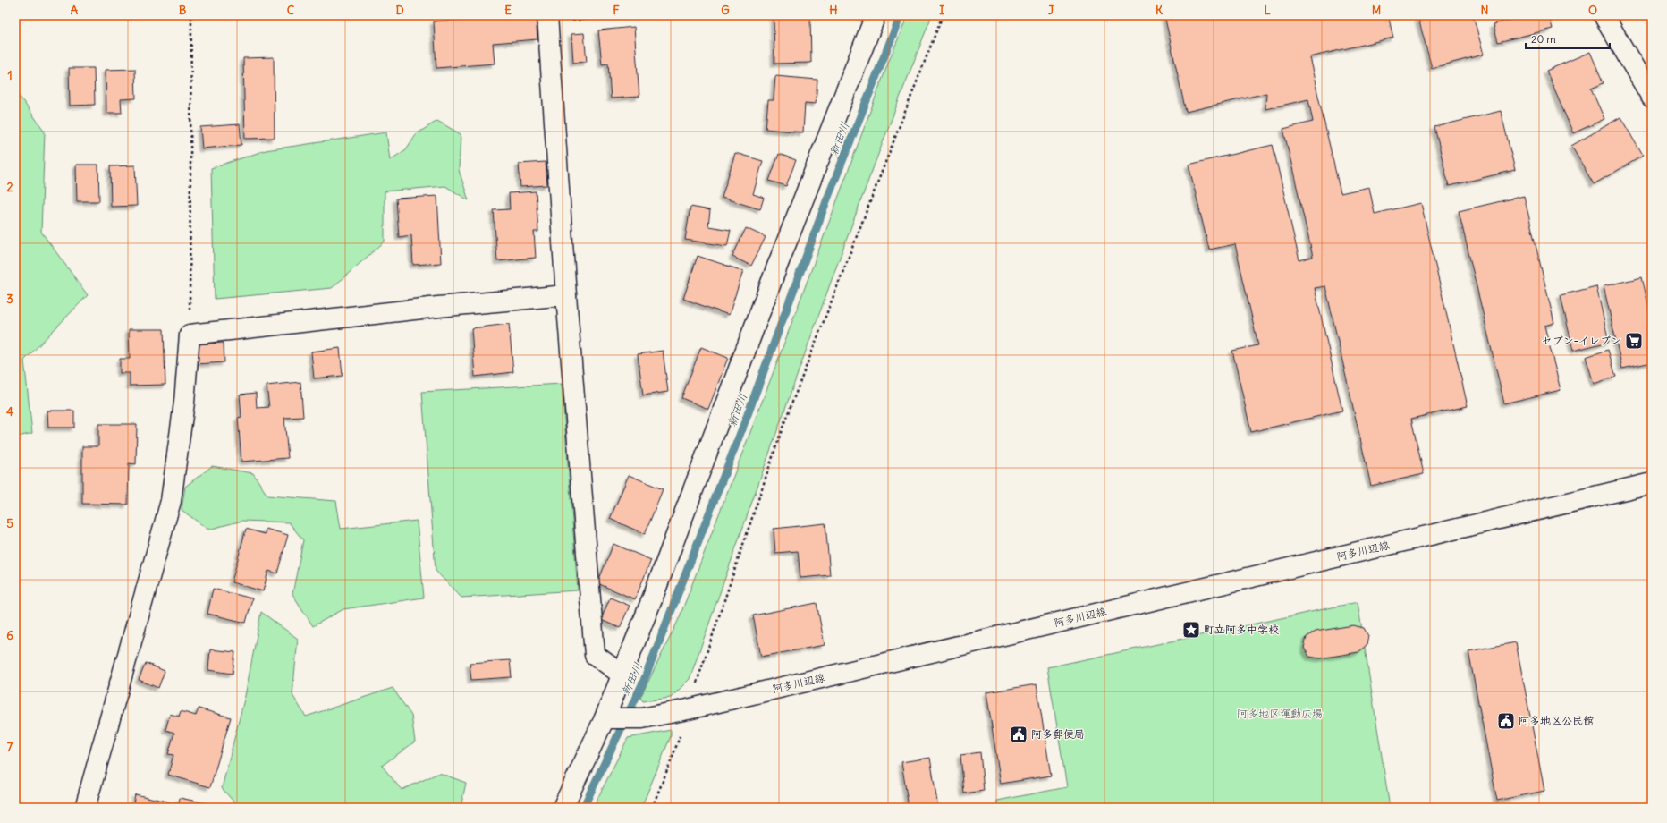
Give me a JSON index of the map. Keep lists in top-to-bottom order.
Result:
{
  "streets": {
    "main road": ["阿多川辺線"]
  },
  "water": ["新田川"],
  "parks": ["阿多地区運動広場"],
  "places": {
    "supermarket": ["セブン-イレブン"],
    "place": ["町立阿多中学校"],
    "public building": ["阿多地区公民館", "阿多郵便局"]
  },
  "scale_bar": "20 m",
  "grid": {
    "columns": [
      "A",
      "B",
      "C",
      "D",
      "E",
      "F",
      "G",
      "H",
      "I",
      "J",
      "K",
      "L",
      "M",
      "N",
      "O"
    ],
    "rows": [
      "1",
      "2",
      "3",
      "4",
      "5",
      "6",
      "7"
    ]
  }
}
